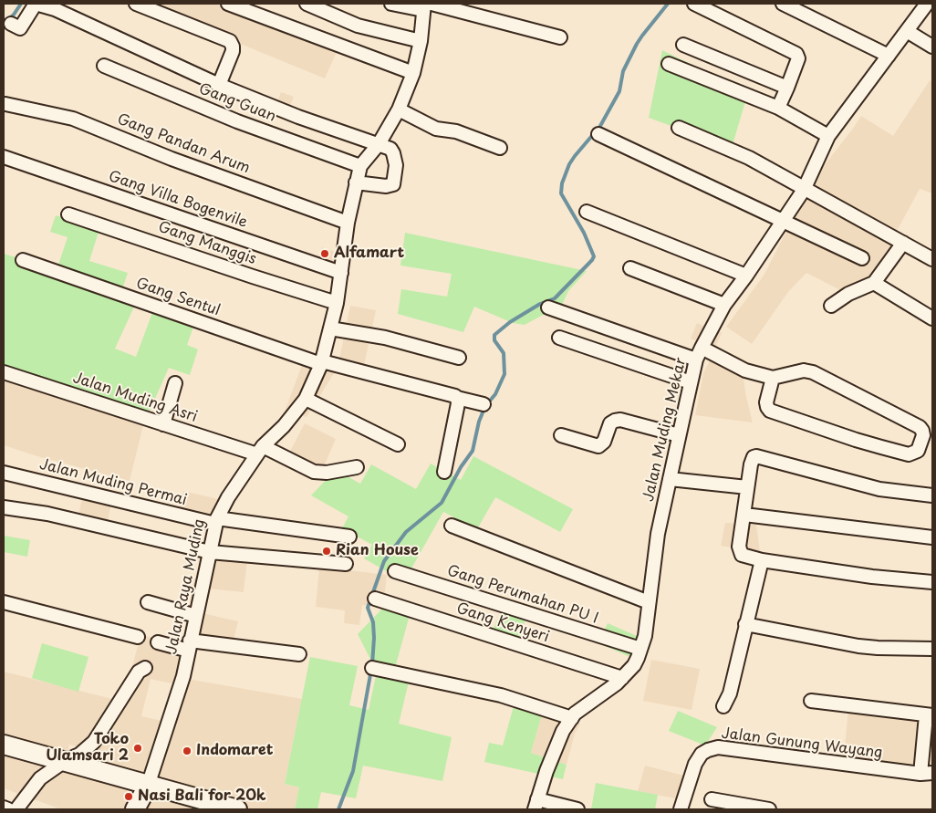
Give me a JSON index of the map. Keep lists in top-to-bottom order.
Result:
{
  "streets": {
    "street": [
      "Gang Guan",
      "Gang Pandan Arum",
      "Gang Villa Bogenvile",
      "Gang Manggis",
      "Gang Sentul",
      "Jalan Muding Asri",
      "Jalan Muding Mekar",
      "Jalan Muding Permai",
      "Jalan Raya Muding",
      "Gang Perumahan PU I",
      "Gang Kenyeri",
      "Jalan Gunung Wayang"
    ]
  },
  "crossings": [
    ["Gang Guan", "Jalan Raya Muding"],
    ["Gang Pandan Arum", "Jalan Raya Muding"],
    ["Gang Villa Bogenvile", "Jalan Raya Muding"],
    ["Gang Manggis", "Jalan Raya Muding"],
    ["Gang Sentul", "Jalan Raya Muding"],
    ["Jalan Muding Asri", "Jalan Raya Muding"],
    ["Jalan Muding Mekar", "Gang Perumahan PU I"],
    ["Jalan Muding Mekar", "Gang Kenyeri"],
    ["Jalan Muding Permai", "Jalan Raya Muding"]
  ],
  "places": [
    "Alfamart",
    "Rian House",
    "Toko Ulamsari 2",
    "Indomaret",
    "Nasi Bali for 20k"
  ]
}
